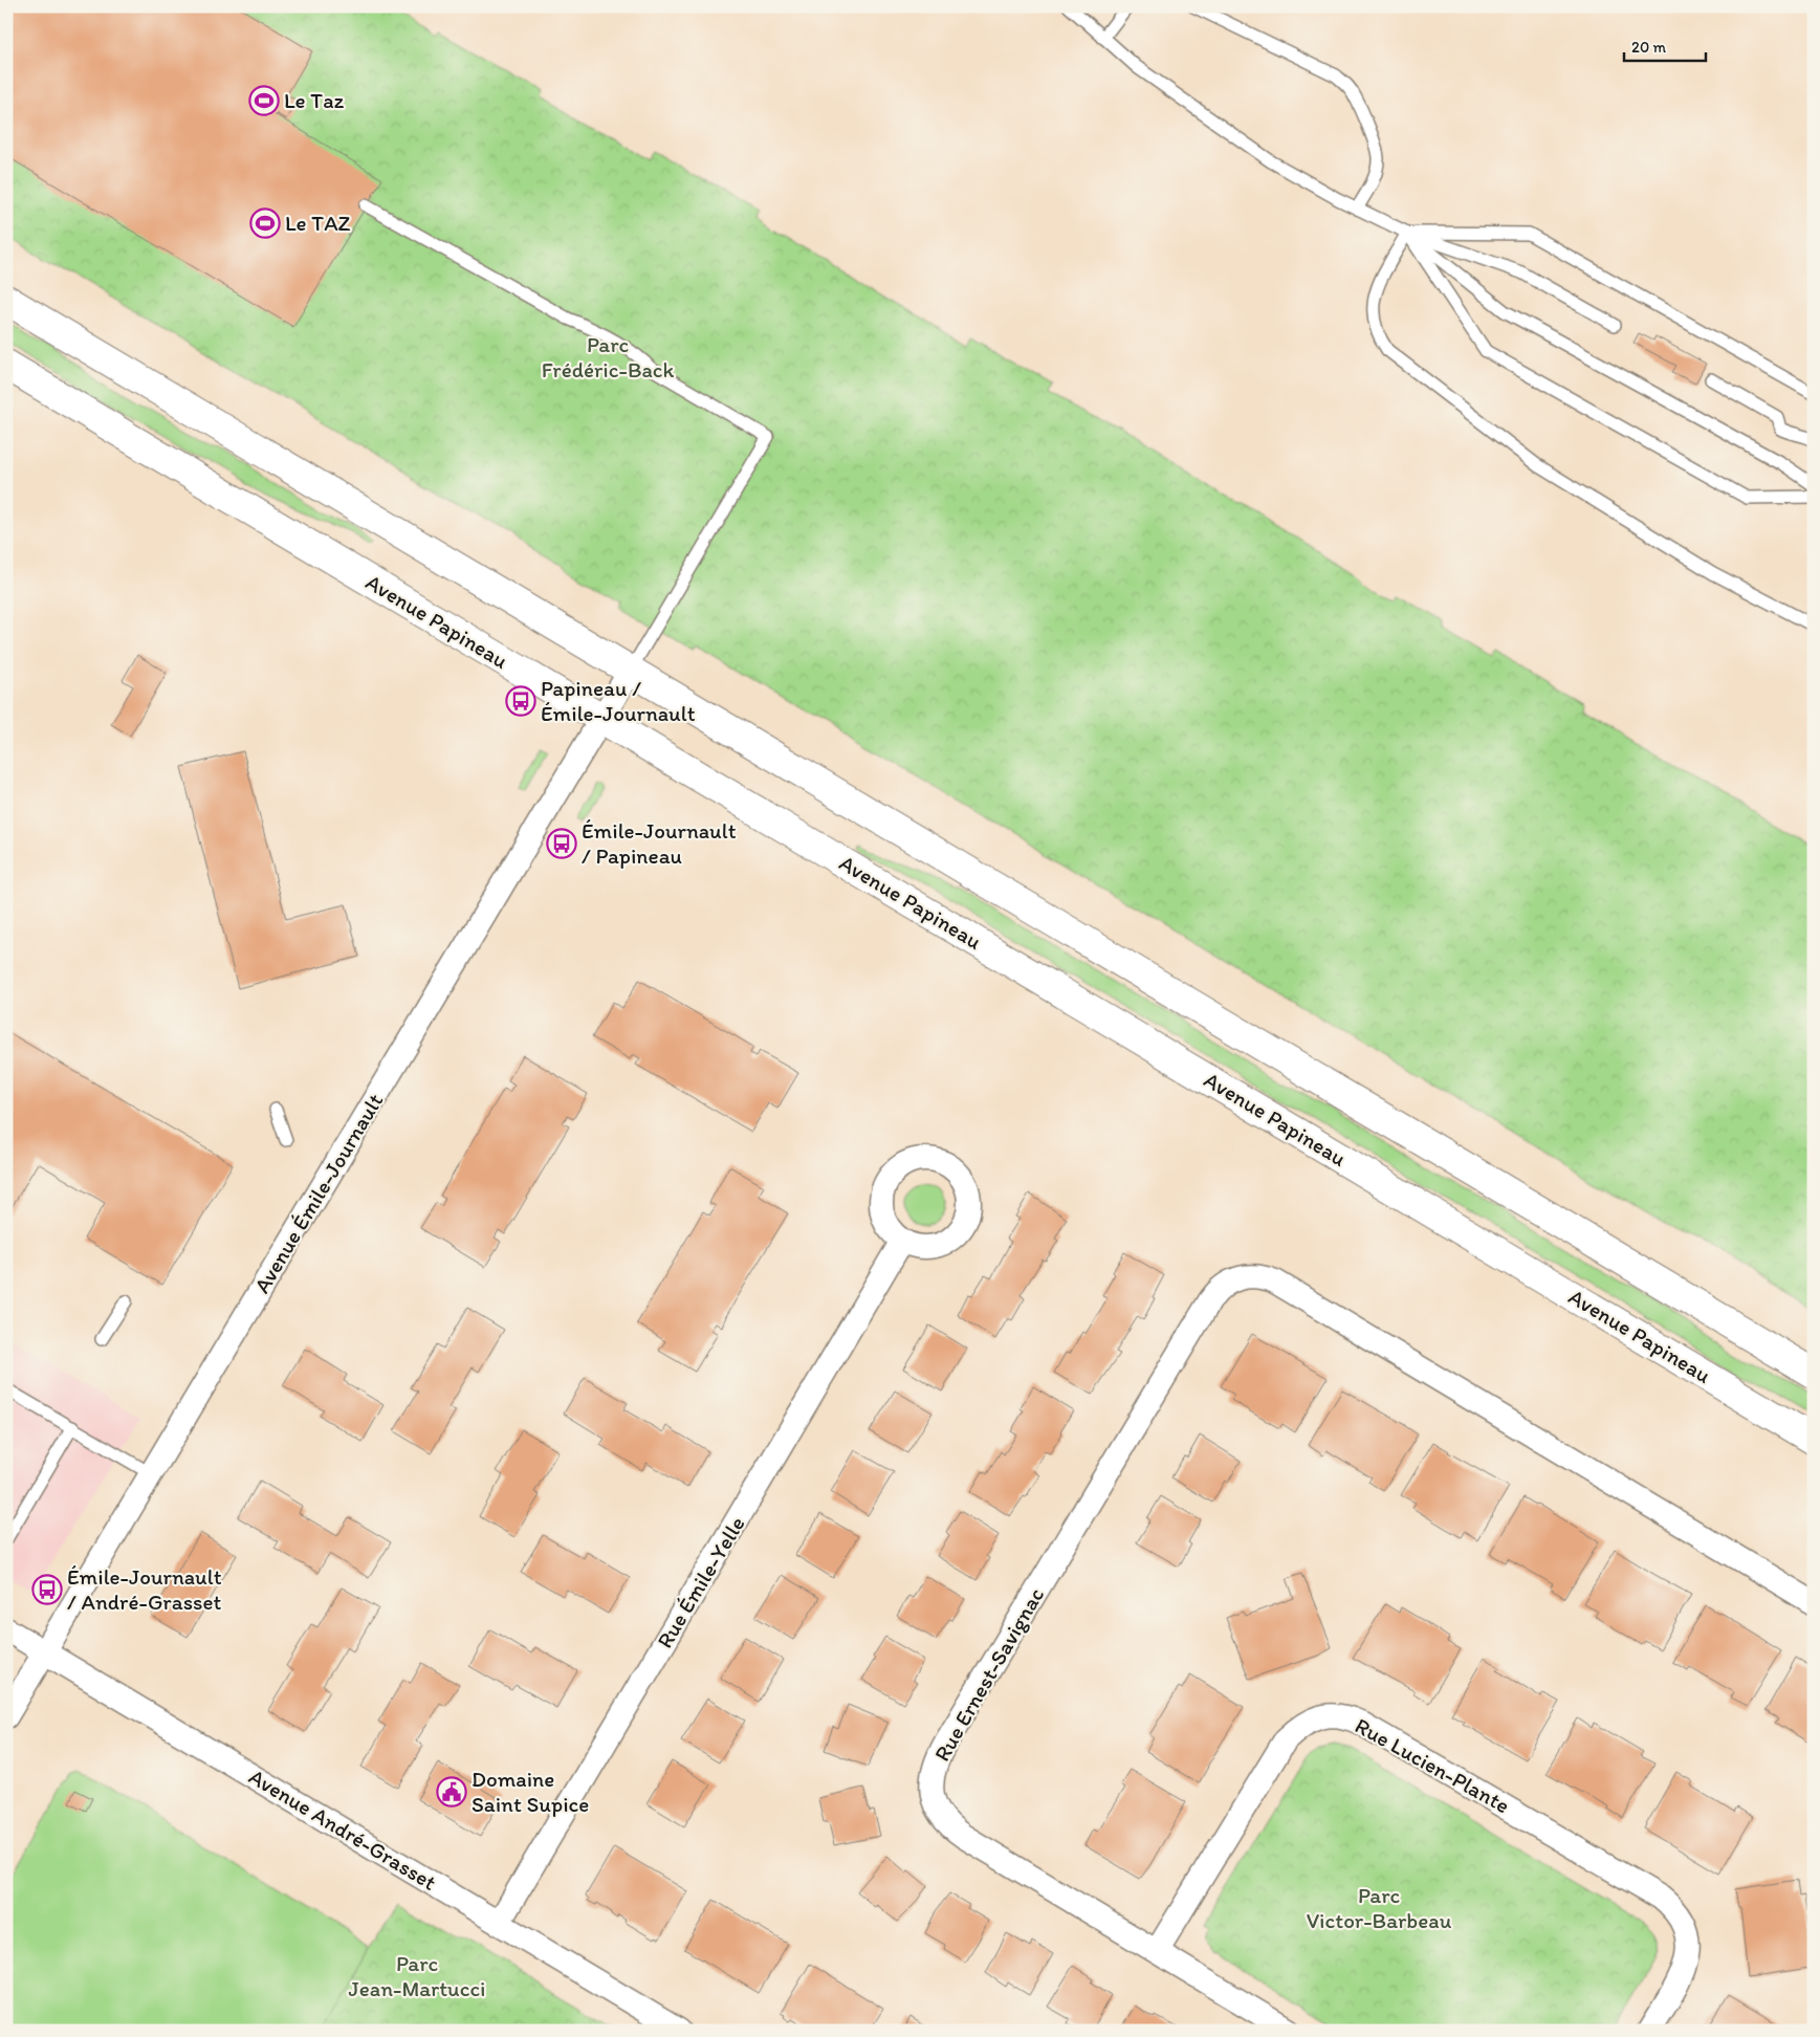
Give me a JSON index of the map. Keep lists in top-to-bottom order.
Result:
{
  "streets": {
    "main road": ["Avenue Papineau"],
    "street": [
      "Avenue Émile-Journault",
      "Rue Émile-Yelle",
      "Rue Ernest-Savignac",
      "Rue Lucien-Plante",
      "Avenue André-Grasset"
    ]
  },
  "crossings": [
    ["Avenue Papineau", "Avenue Émile-Journault"],
    ["Avenue Émile-Journault", "Avenue André-Grasset"],
    ["Rue Émile-Yelle", "Avenue André-Grasset"],
    ["Rue Ernest-Savignac", "Rue Lucien-Plante"]
  ],
  "parks": ["Parc Frédéric-Back", "Parc Victor-Barbeau", "Parc Jean-Martucci"],
  "places": {
    "sports": ["Le Taz", "Le TAZ"],
    "bus stop": ["Papineau / Émile-Journault", "Émile-Journault / Papineau", "Émile-Journault / André-Grasset"],
    "public building": ["Domaine Saint Supice"]
  },
  "scale_bar": "20 m"
}
